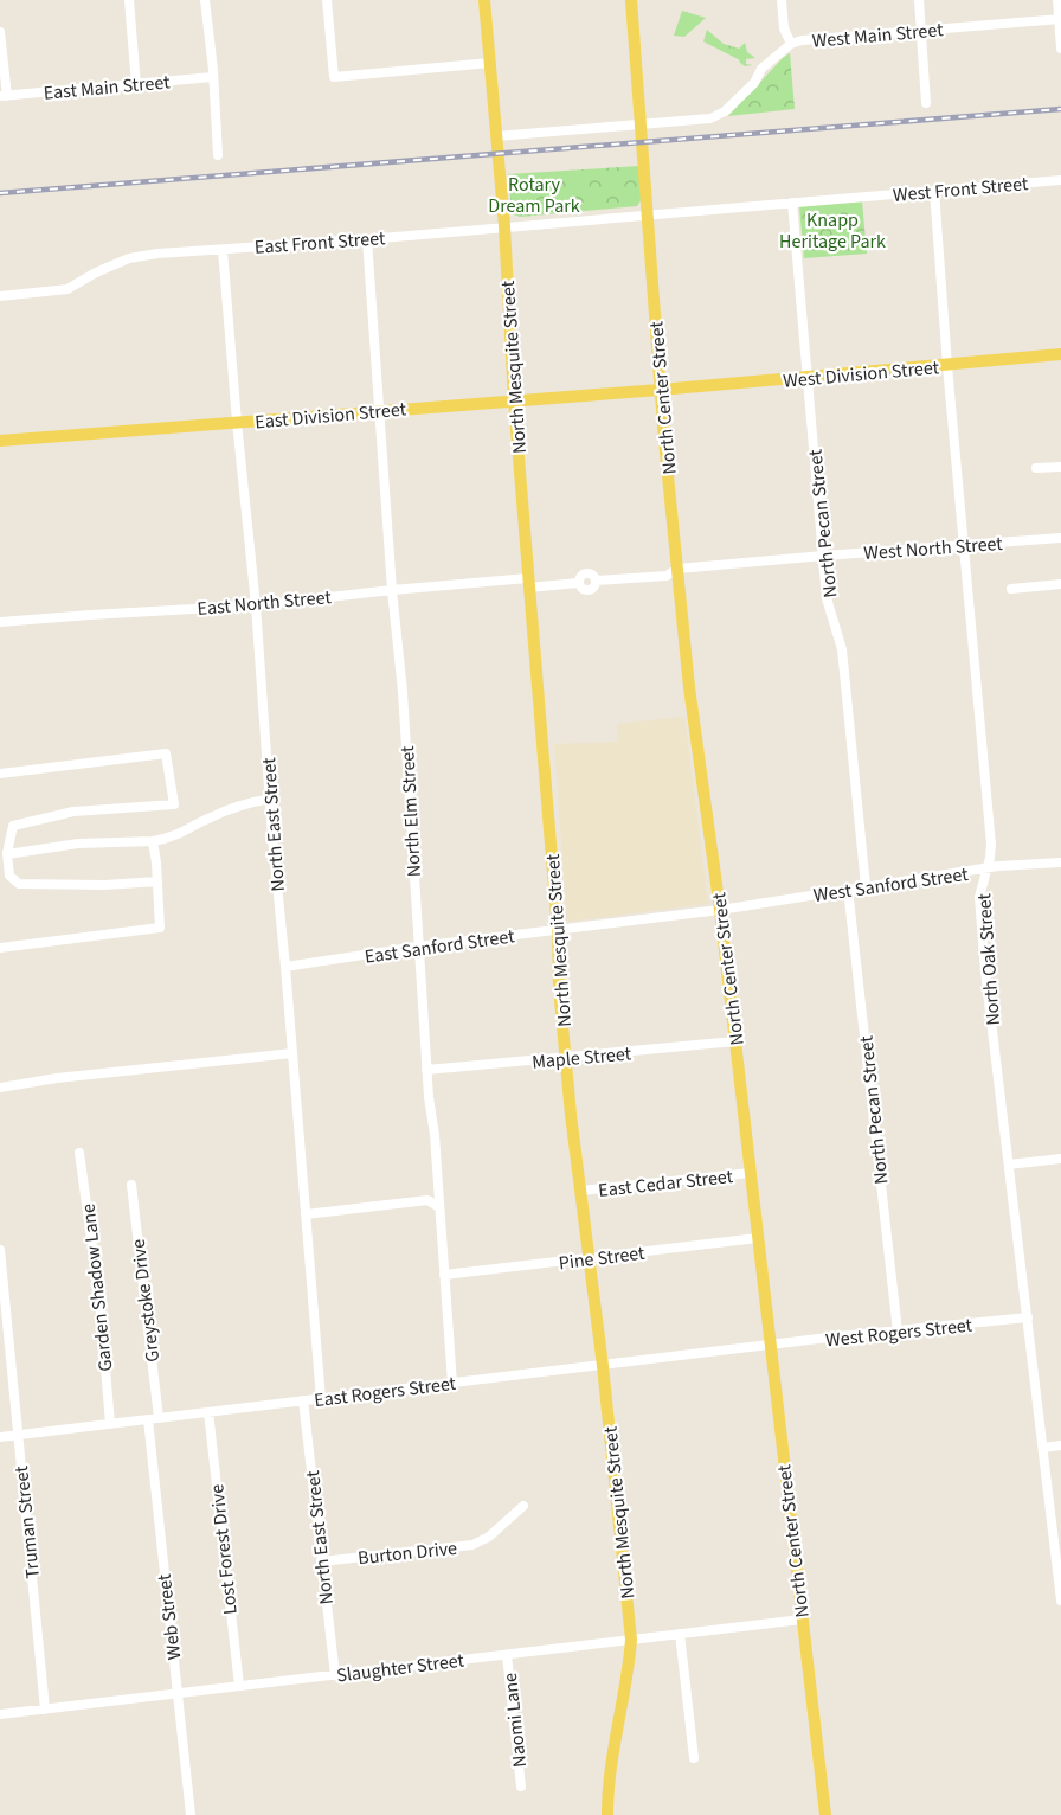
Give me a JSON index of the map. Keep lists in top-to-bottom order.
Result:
{
  "streets": {
    "main road": [
      "North Mesquite Street",
      "West Division Street",
      "North Center Street",
      "East Division Street"
    ],
    "street": [
      "West Main Street",
      "East Main Street",
      "West Front Street",
      "East Front Street",
      "North Pecan Street",
      "West North Street",
      "East North Street",
      "North Elm Street",
      "North East Street",
      "West Sanford Street",
      "East Sanford Street",
      "North Oak Street",
      "Maple Street",
      "East Cedar Street",
      "Pine Street",
      "Garden Shadow Lane",
      "Greystoke Drive",
      "West Rogers Street",
      "East Rogers Street",
      "Truman Street",
      "Lost Forest Drive",
      "Burton Drive",
      "Web Street",
      "Slaughter Street",
      "Naomi Lane"
    ]
  },
  "crossings": [
    ["West Main Street", "North Center Street"],
    ["West Front Street", "East Front Street"],
    ["West Front Street", "North Center Street"],
    ["West Front Street", "North Pecan Street"],
    ["West Front Street", "North Oak Street"],
    ["East Front Street", "North Mesquite Street"],
    ["East Front Street", "North Center Street"],
    ["East Front Street", "North Elm Street"],
    ["East Front Street", "North East Street"],
    ["North Mesquite Street", "East Division Street"],
    ["North Mesquite Street", "East North Street"],
    ["North Mesquite Street", "East Sanford Street"],
    ["North Mesquite Street", "Maple Street"],
    ["North Mesquite Street", "East Cedar Street"],
    ["North Mesquite Street", "Pine Street"],
    ["North Mesquite Street", "East Rogers Street"],
    ["North Mesquite Street", "Slaughter Street"],
    ["West Division Street", "North Center Street"],
    ["West Division Street", "East Division Street"],
    ["West Division Street", "North Pecan Street"],
    ["West Division Street", "North Oak Street"],
    ["North Center Street", "East Division Street"],
    ["North Center Street", "West North Street"],
    ["North Center Street", "East North Street"],
    ["North Center Street", "West Sanford Street"],
    ["North Center Street", "East Sanford Street"],
    ["North Center Street", "Maple Street"],
    ["North Center Street", "East Cedar Street"],
    ["North Center Street", "Pine Street"],
    ["North Center Street", "West Rogers Street"],
    ["North Center Street", "East Rogers Street"],
    ["North Center Street", "Slaughter Street"],
    ["East Division Street", "North Elm Street"],
    ["East Division Street", "North East Street"],
    ["North Pecan Street", "West North Street"],
    ["North Pecan Street", "West Sanford Street"],
    ["North Pecan Street", "West Rogers Street"],
    ["West North Street", "East North Street"],
    ["West North Street", "North Oak Street"],
    ["East North Street", "North Elm Street"],
    ["East North Street", "North East Street"],
    ["North Elm Street", "East Sanford Street"],
    ["North Elm Street", "Maple Street"],
    ["North Elm Street", "Pine Street"],
    ["North Elm Street", "East Rogers Street"],
    ["North East Street", "East Sanford Street"],
    ["North East Street", "East Rogers Street"],
    ["North East Street", "Burton Drive"],
    ["North East Street", "Slaughter Street"],
    ["West Sanford Street", "East Sanford Street"],
    ["West Sanford Street", "North Oak Street"],
    ["North Oak Street", "West Rogers Street"],
    ["Garden Shadow Lane", "East Rogers Street"],
    ["Greystoke Drive", "East Rogers Street"],
    ["Greystoke Drive", "Web Street"],
    ["West Rogers Street", "East Rogers Street"],
    ["East Rogers Street", "Truman Street"],
    ["East Rogers Street", "Lost Forest Drive"],
    ["East Rogers Street", "Web Street"],
    ["Truman Street", "Slaughter Street"],
    ["Lost Forest Drive", "Slaughter Street"],
    ["Web Street", "Slaughter Street"],
    ["Slaughter Street", "Naomi Lane"]
  ],
  "parks": ["Rotary Dream Park", "Knapp Heritage Park"]
}
